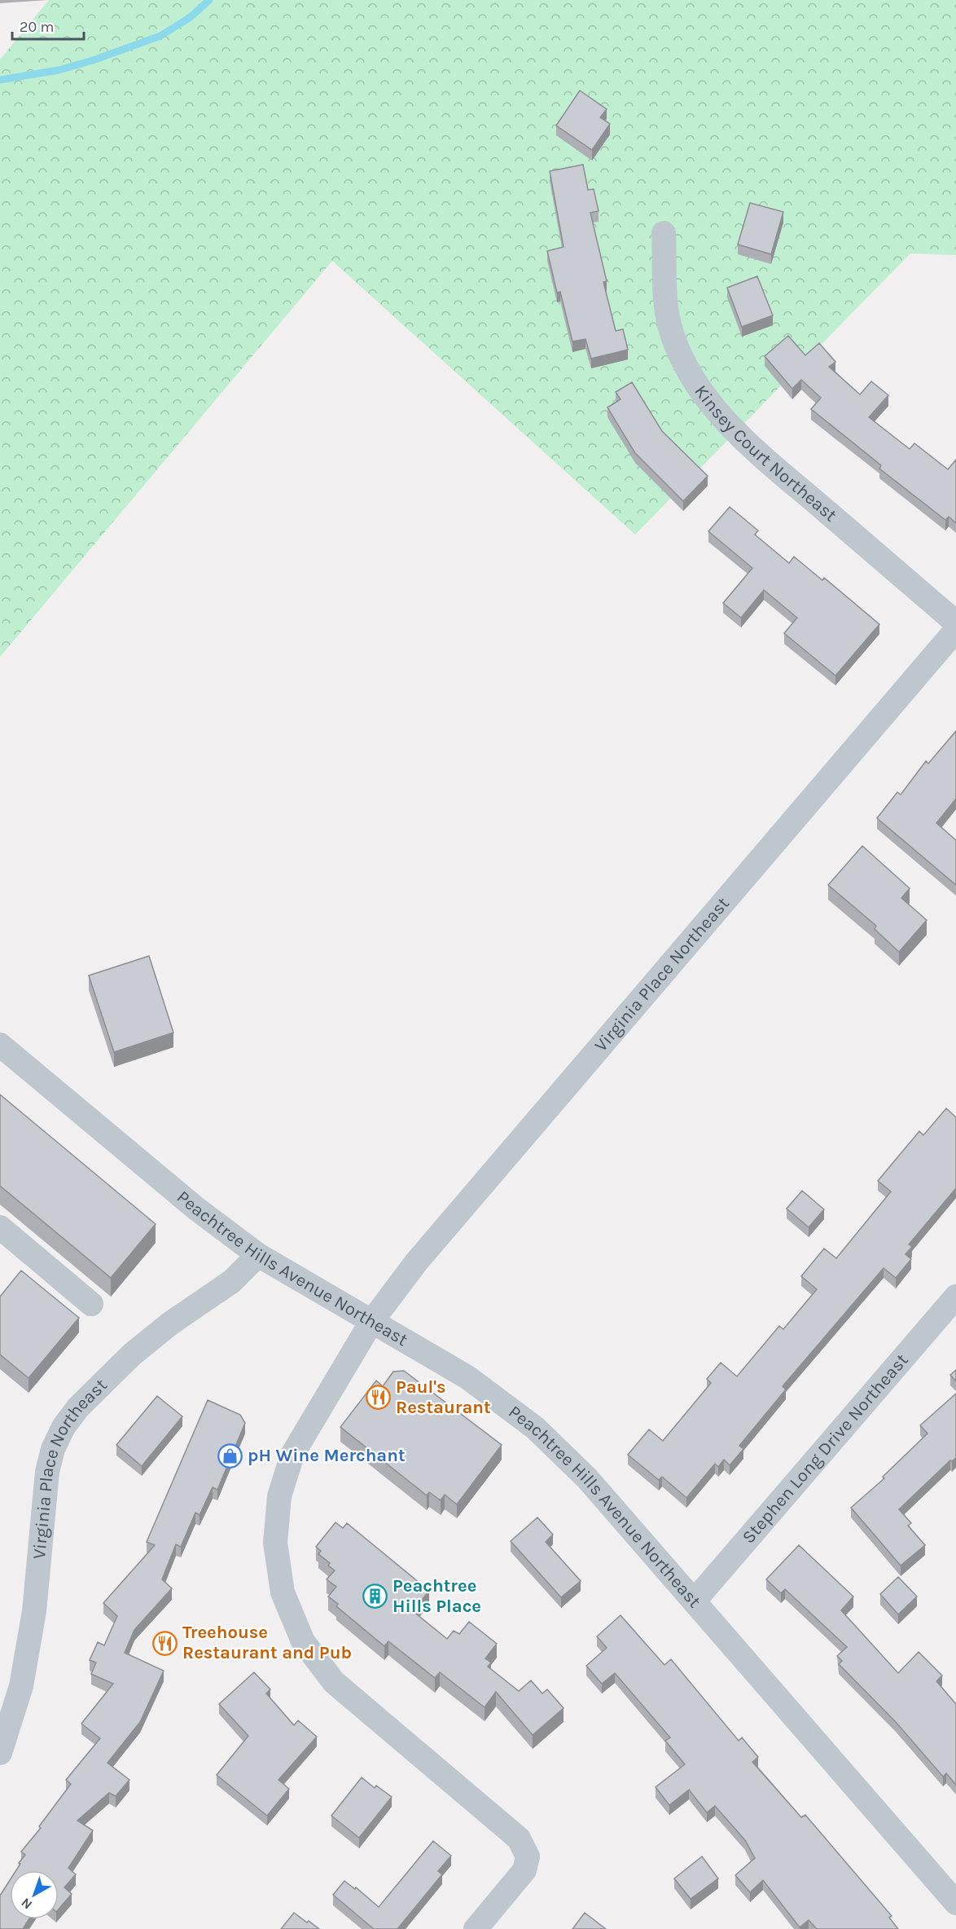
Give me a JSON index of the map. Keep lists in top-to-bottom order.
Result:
{
  "streets": {
    "street": [
      "Kinsey Court Northeast",
      "Virginia Place Northeast",
      "Peachtree Hills Avenue Northeast",
      "Stephen Long Drive Northeast"
    ]
  },
  "crossings": [
    ["Virginia Place Northeast", "Peachtree Hills Avenue Northeast"],
    ["Peachtree Hills Avenue Northeast", "Stephen Long Drive Northeast"]
  ],
  "places": {
    "restaurant": ["Paul's Restaurant", "Treehouse Restaurant and Pub"],
    "shop": ["pH Wine Merchant"],
    "building": ["Peachtree Hills Place"]
  },
  "scale_bar": "20 m",
  "north": "bottom left"
}
